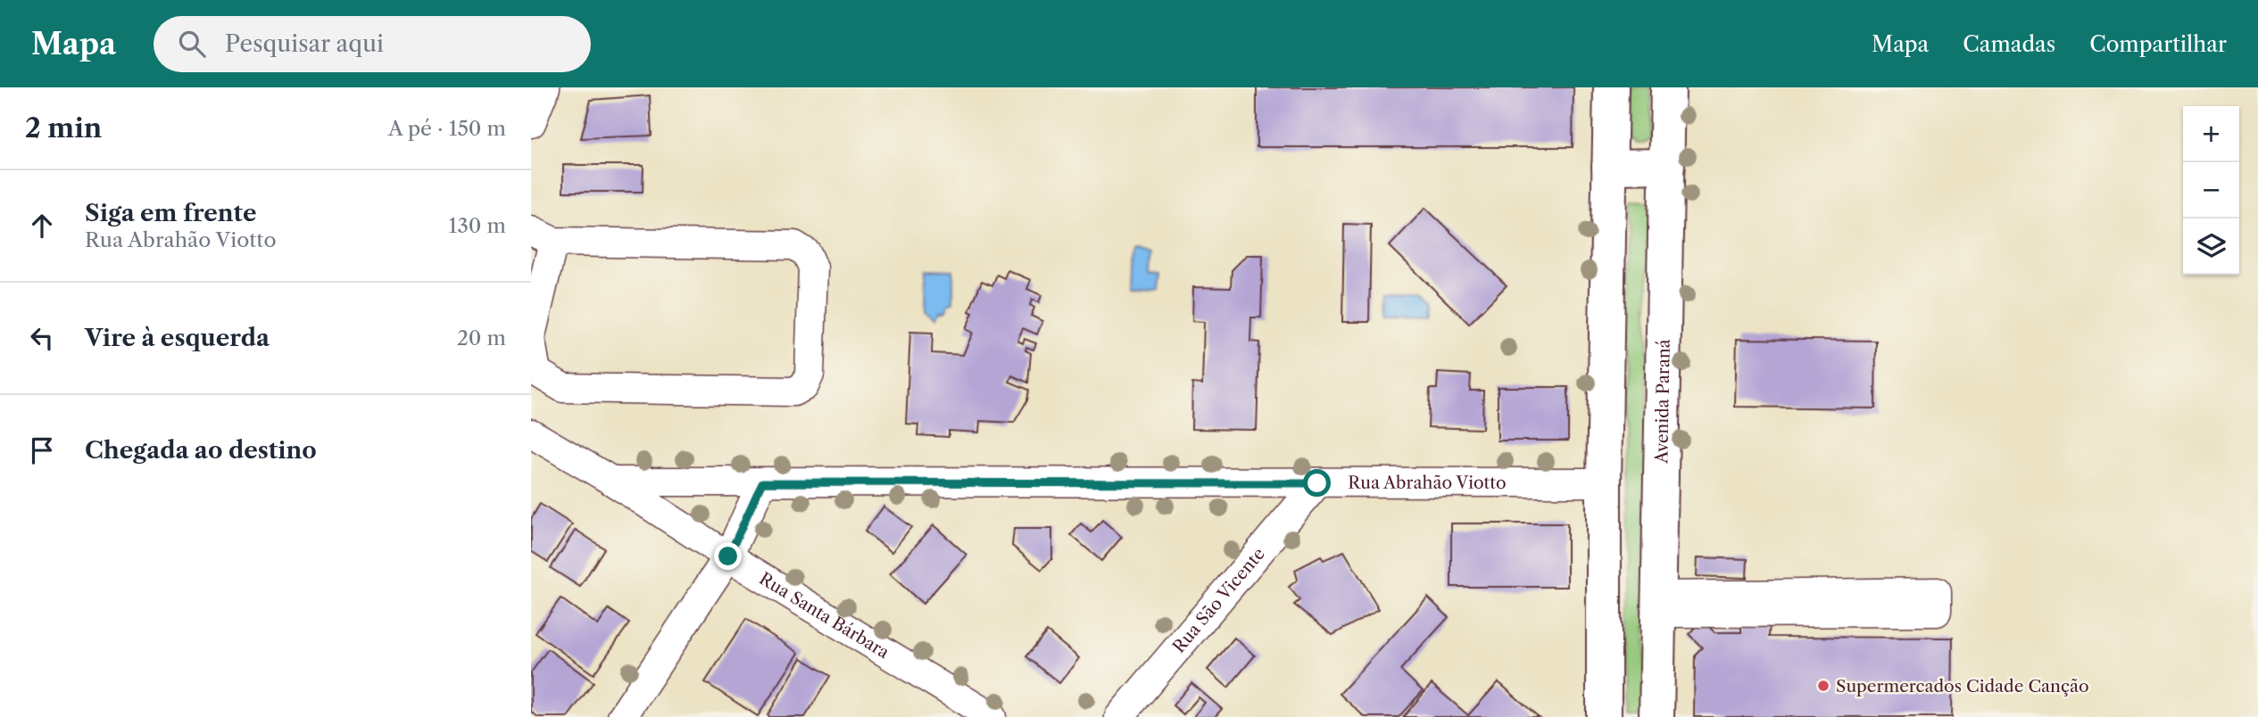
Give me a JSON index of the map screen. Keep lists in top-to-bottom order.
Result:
{
  "streets": {
    "main road": ["Avenida Paraná"],
    "street": ["Rua Abrahão Viotto", "Rua São Vicente", "Rua Santa Bárbara"]
  },
  "crossings": [
    ["Rua Abrahão Viotto", "Rua São Vicente"],
    ["Rua Abrahão Viotto", "Rua Santa Bárbara"]
  ],
  "places": ["Supermercados Cidade Canção"],
  "page": {
    "header": "Mapa",
    "search": "Pesquisar aqui",
    "nav": ["Mapa", "Camadas", "Compartilhar"],
    "heading": ["2 min", "A pé · 150 m"],
    "map_buttons": ["+", "−"],
    "list": [
      ["Siga em frente", "Rua Abrahão Viotto", "130 m"],
      ["Vire à esquerda", "20 m"],
      "Chegada ao destino"
    ]
  }
}
